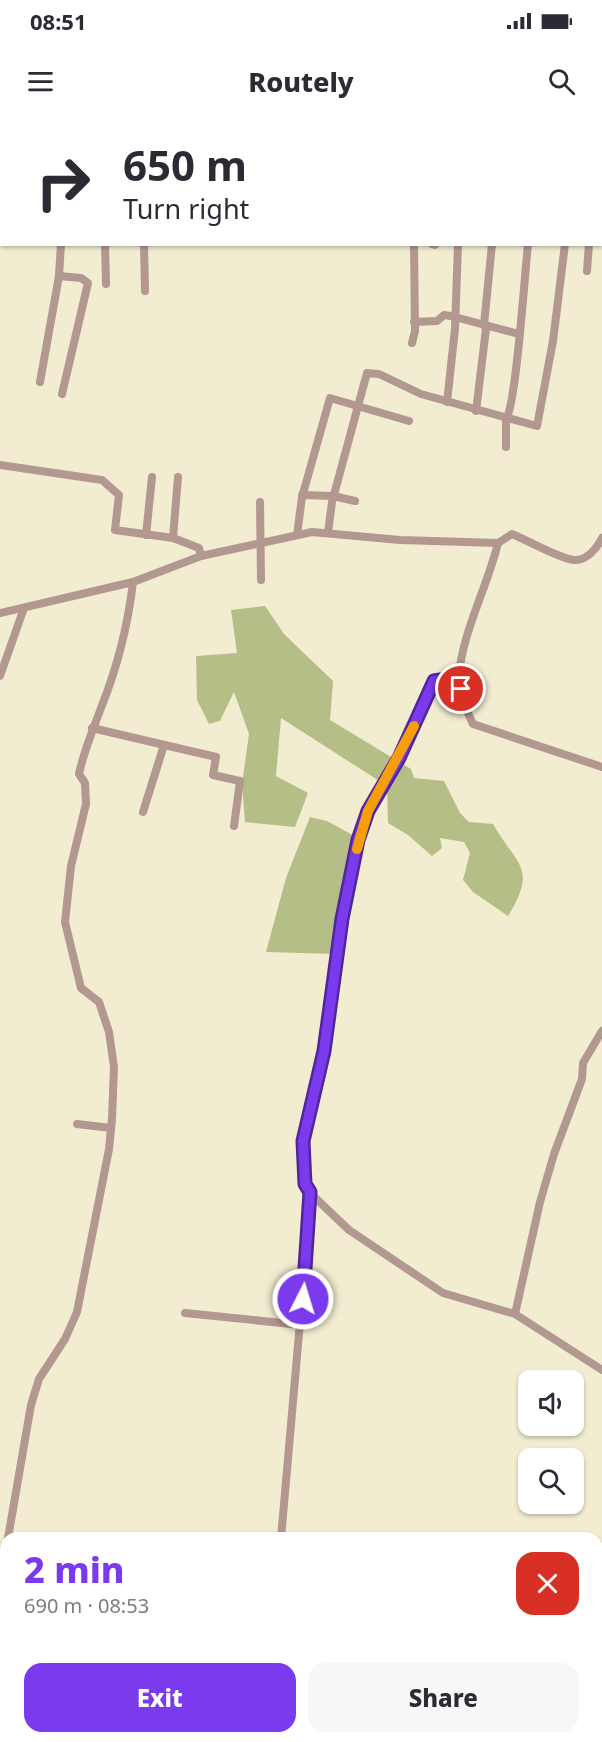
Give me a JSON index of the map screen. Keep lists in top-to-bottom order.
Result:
{
  "page": {
    "status": "08:51",
    "header": "Routely",
    "turn": ["650 m", "Turn right"],
    "heading": ["2 min", "690 m · 08:53"],
    "buttons": ["Exit", "Share"]
  }
}
